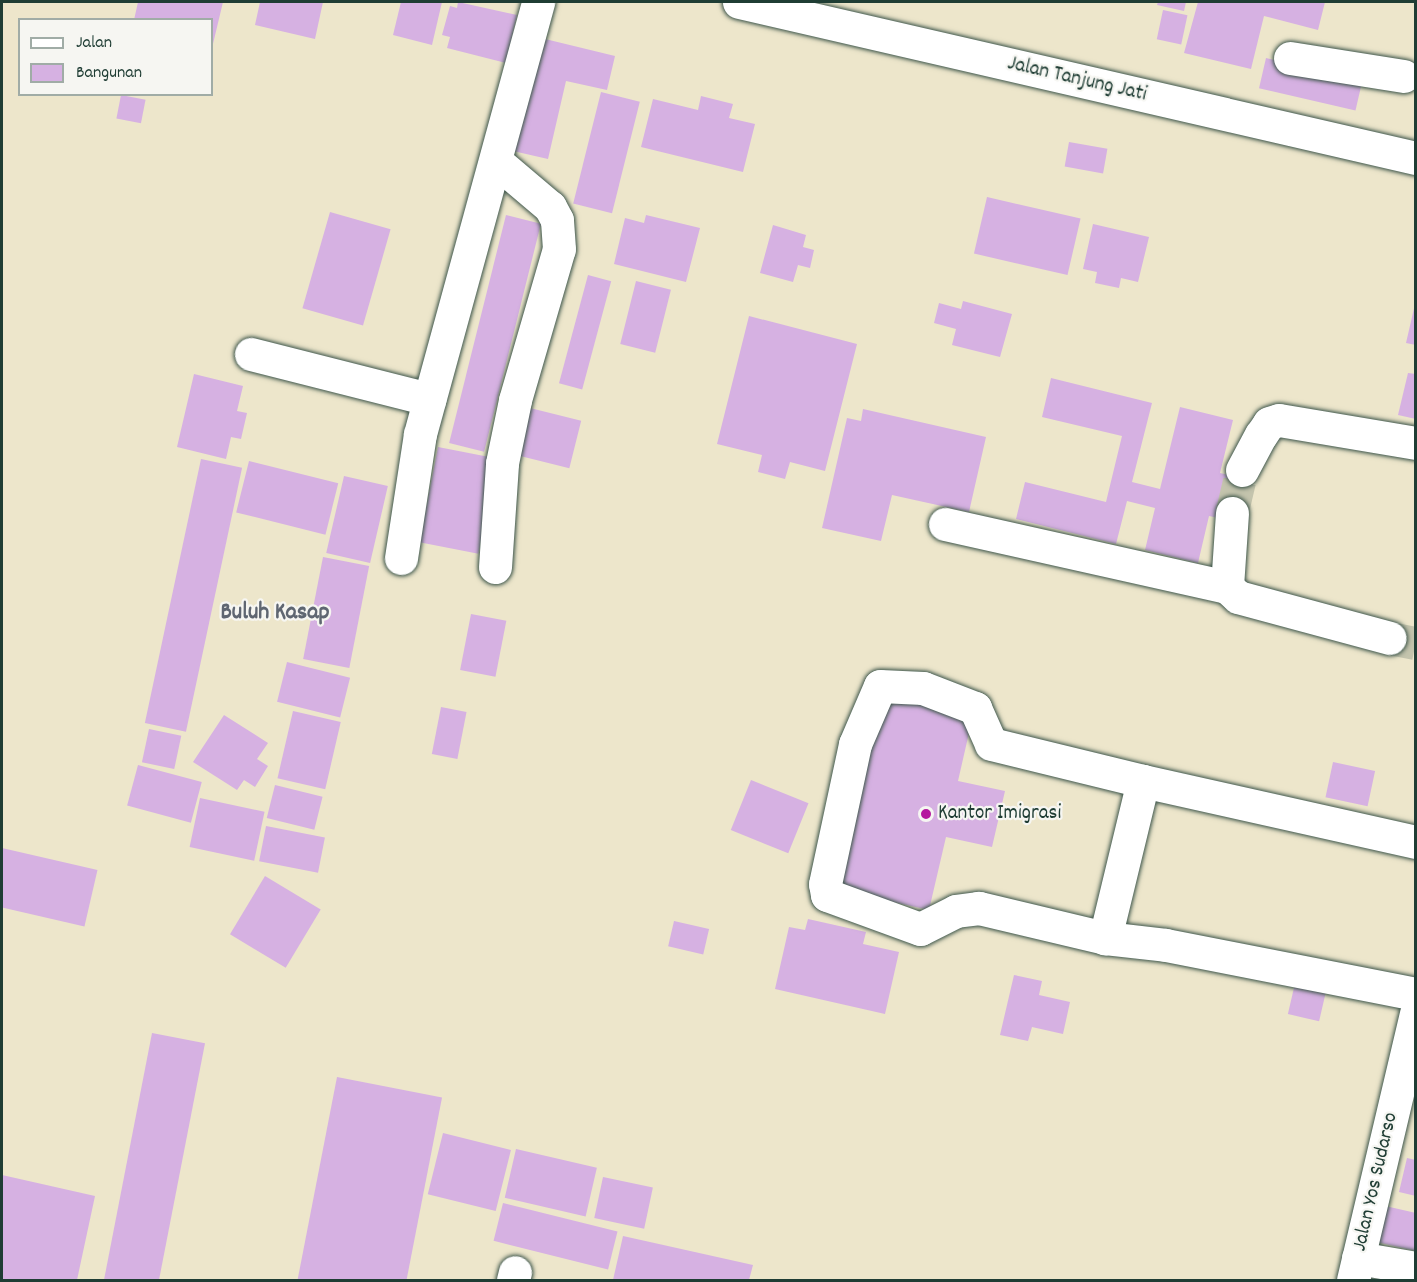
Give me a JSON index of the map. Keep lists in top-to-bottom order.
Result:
{
  "streets": {
    "street": ["Jalan Tanjung Jati", "Jalan Yos Sudarso"]
  },
  "districts": ["Buluh Kasap"],
  "places": ["Kantor Imigrasi"],
  "legend": ["Jalan", "Bangunan"]
}
